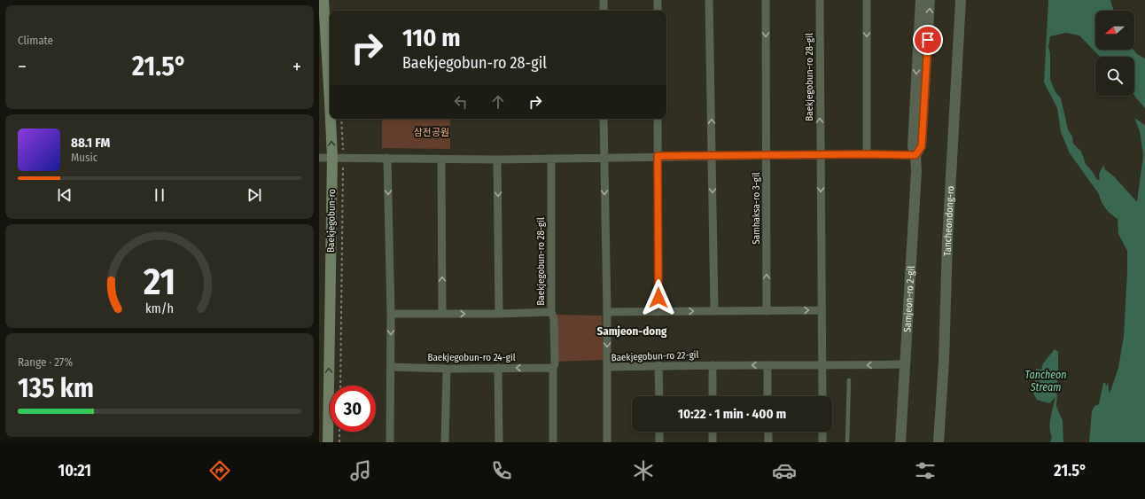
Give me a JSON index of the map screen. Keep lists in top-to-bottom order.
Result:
{
  "streets": {
    "main road": ["Baekjegobun-ro"],
    "street": [
      "Baekjegobun-ro 28-gil",
      "Samhaksa-ro 3-gil",
      "Tancheondong-ro",
      "Samjeon-ro 2-gil",
      "Baekjegobun-ro 22-gil",
      "Baekjegobun-ro 24-gil"
    ]
  },
  "crossings": [
    ["Baekjegobun-ro 28-gil", "Baekjegobun-ro 22-gil"],
    ["Samjeon-ro 2-gil", "Baekjegobun-ro 22-gil"]
  ],
  "one_way": ["Baekjegobun-ro"],
  "districts": ["Samjeon-dong"],
  "water": ["Tancheon Stream"],
  "parks": ["삼전공원"],
  "north": "left",
  "page": {
    "tile": [
      "Climate",
      ["Range · 27%", "135 km"]
    ],
    "turn": ["110 m", "Baekjegobun-ro 28-gil"],
    "heat": ["−", "21.5°", "+"],
    "song": ["88.1 FM", "Music"],
    "limit": "30",
    "trip": "10:22 · 1 min · 400 m",
    "tabs": ["10:21", "21.5°"],
    "gauge": ["21", "km/h"]
  }
}
